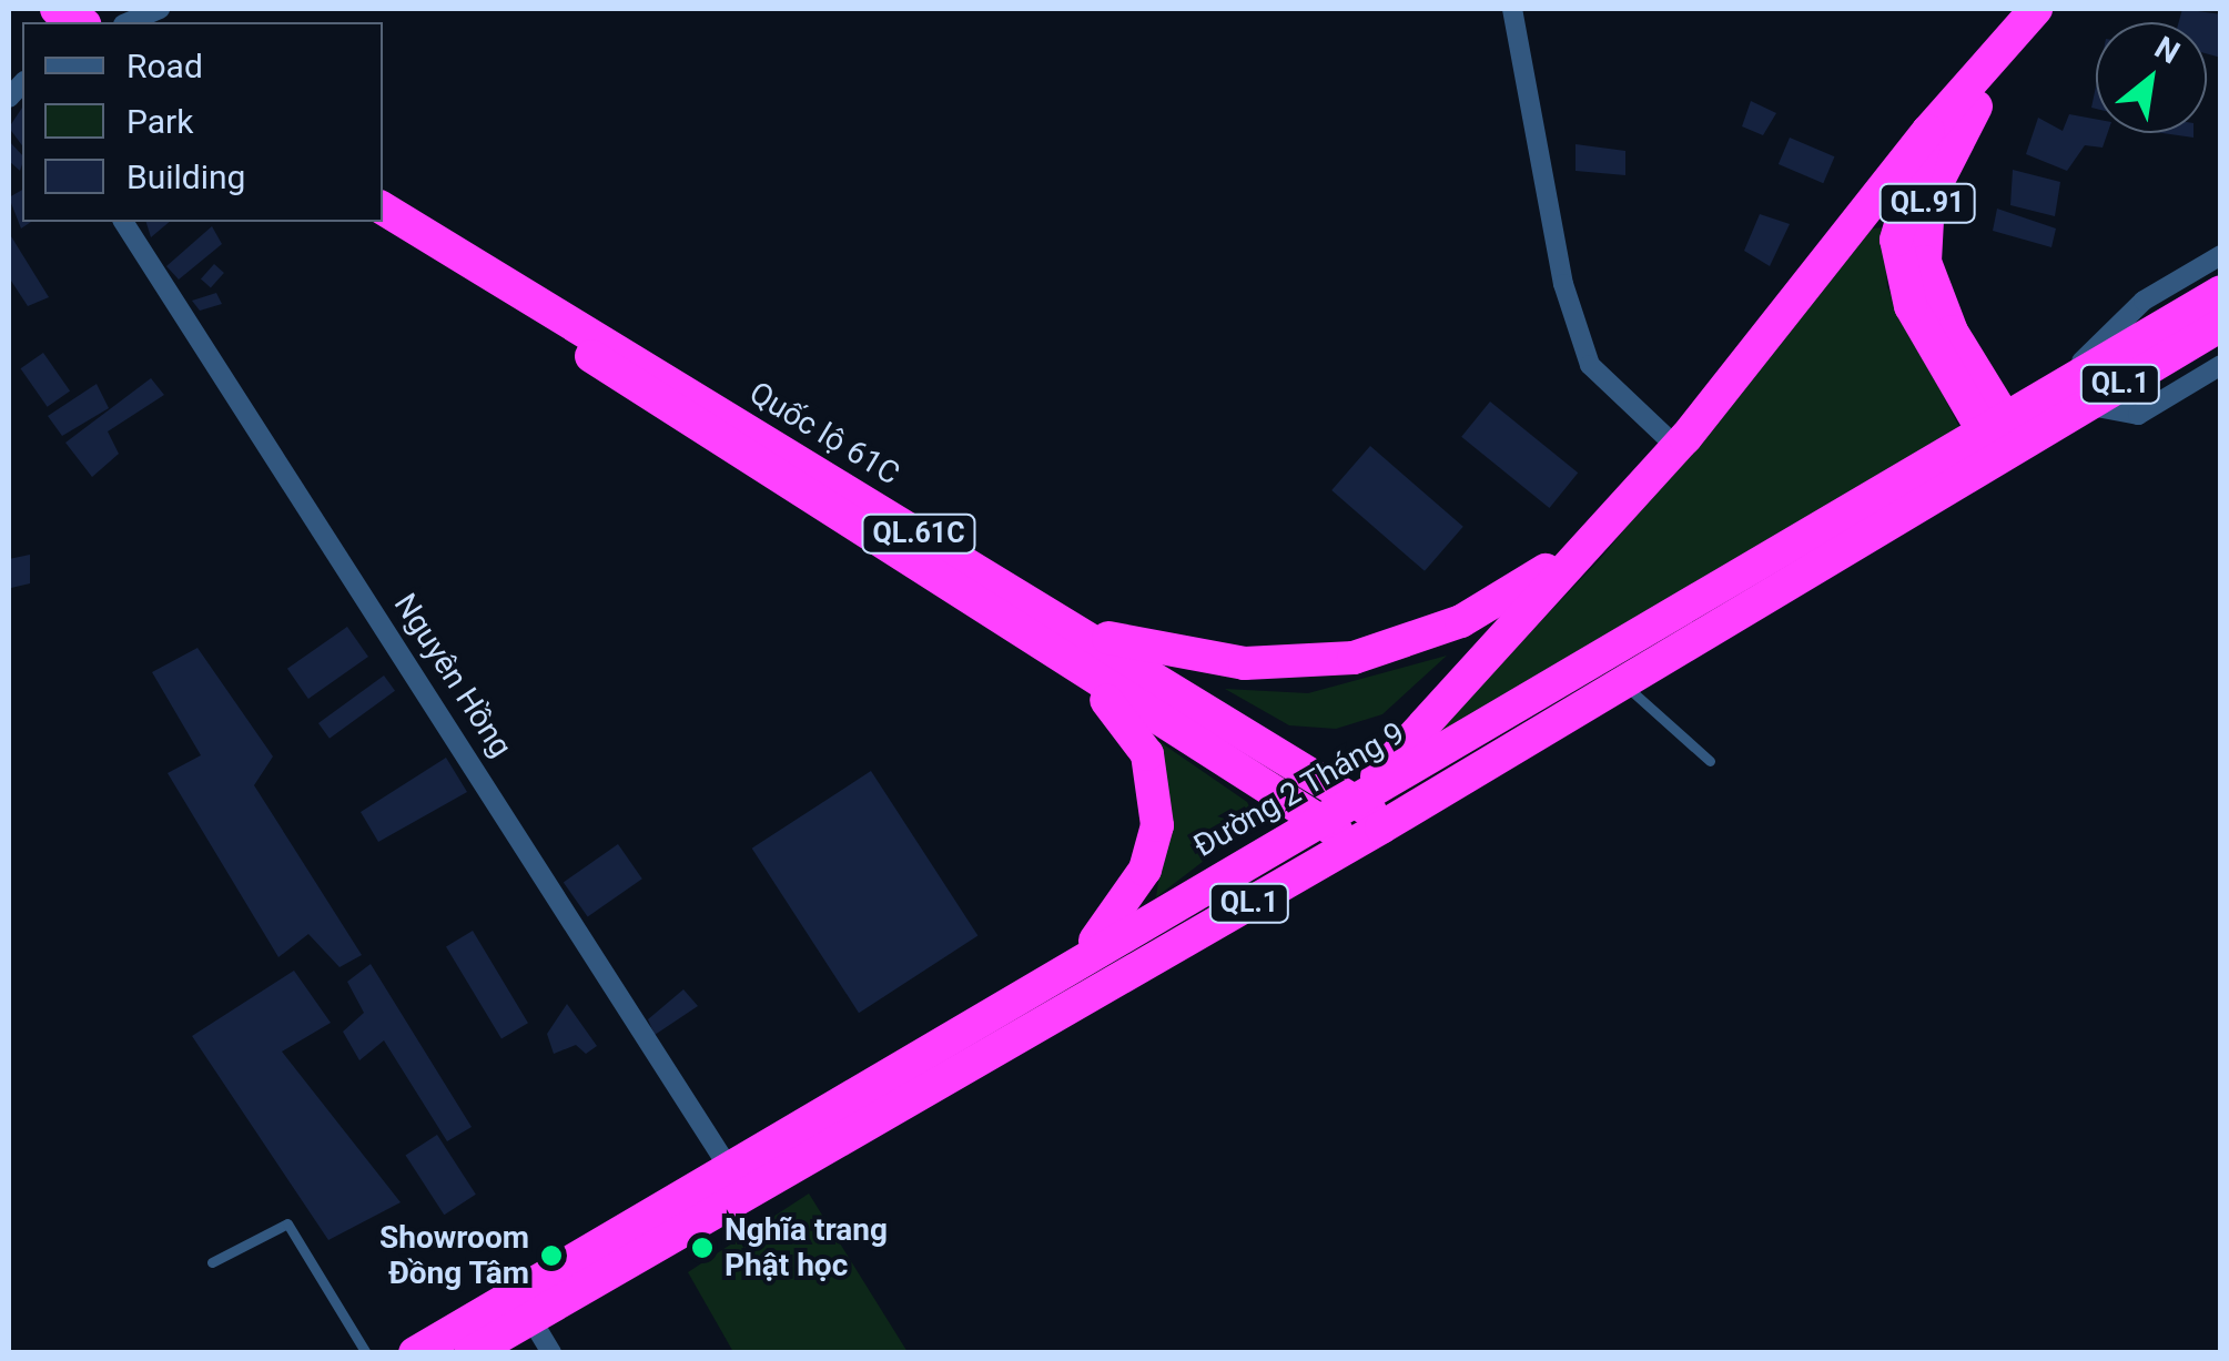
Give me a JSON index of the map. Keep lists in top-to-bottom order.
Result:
{
  "streets": {
    "highway": [
      "QL.91",
      "QL.1",
      "Quốc lộ 61C",
      "QL.61C",
      "Đường 2 Tháng 9"
    ],
    "street": ["Nguyên Hồng"]
  },
  "crossings": [
    ["QL.91", "Đường 2 Tháng 9"],
    ["Quốc lộ 61C", "Đường 2 Tháng 9"],
    ["Nguyên Hồng", "Đường 2 Tháng 9"]
  ],
  "places": ["Nghĩa trang Phật học", "Showroom Đồng Tâm"],
  "legend": ["Road", "Park", "Building"],
  "north": "top right"
}
